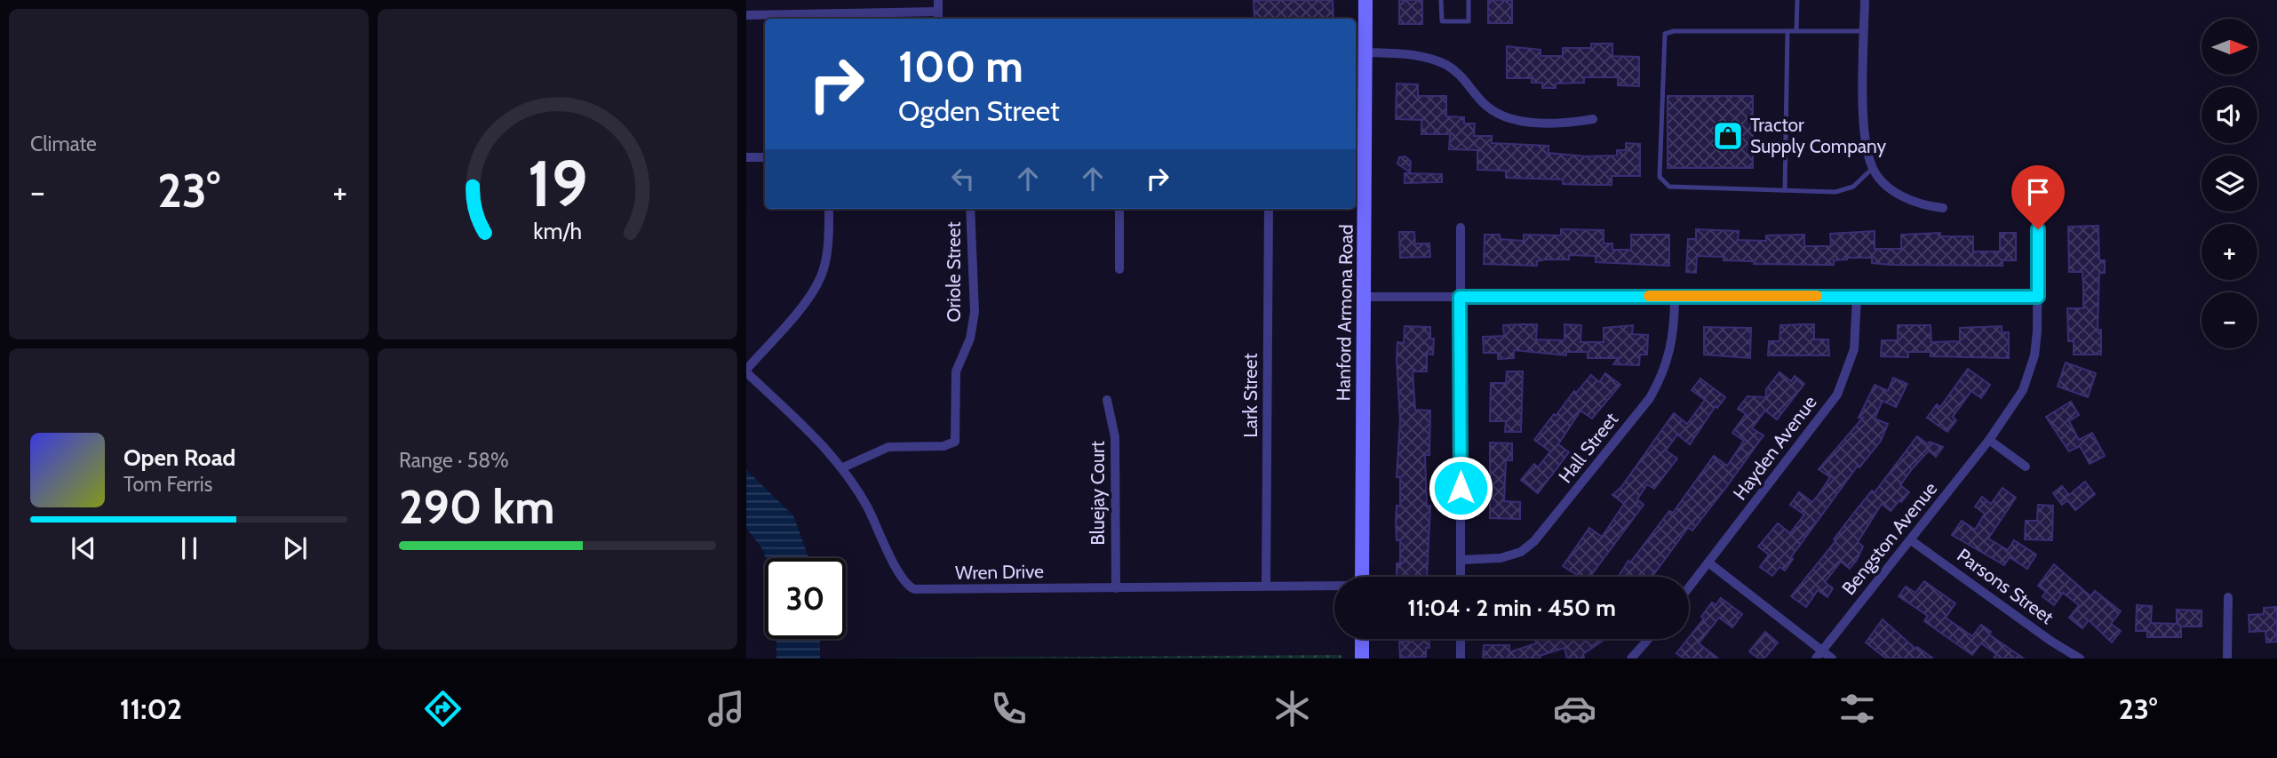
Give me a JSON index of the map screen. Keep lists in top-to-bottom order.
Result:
{
  "streets": {
    "main road": ["Hanford Armona Road"],
    "street": [
      "Oriole Street",
      "Lark Street",
      "Hall Street",
      "Hayden Avenue",
      "Bluejay Court",
      "Bengston Avenue",
      "Wren Drive",
      "Parsons Street"
    ]
  },
  "crossings": [
    ["Oriole Street", "Wren Drive"],
    ["Lark Street", "Wren Drive"],
    ["Bluejay Court", "Wren Drive"],
    ["Bengston Avenue", "Parsons Street"]
  ],
  "places": {
    "shop": ["Tractor Supply Company"]
  },
  "north": "right",
  "page": {
    "tile": [
      "Climate",
      ["Range · 58%", "290 km"]
    ],
    "map_buttons": ["+", "−"],
    "turn": ["100 m", "Ogden Street"],
    "heat": ["−", "23°", "+"],
    "song": ["Open Road", "Tom Ferris"],
    "limit": "30",
    "trip": "11:04 · 2 min · 450 m",
    "tabs": ["11:02", "23°"],
    "gauge": ["19", "km/h"]
  }
}
